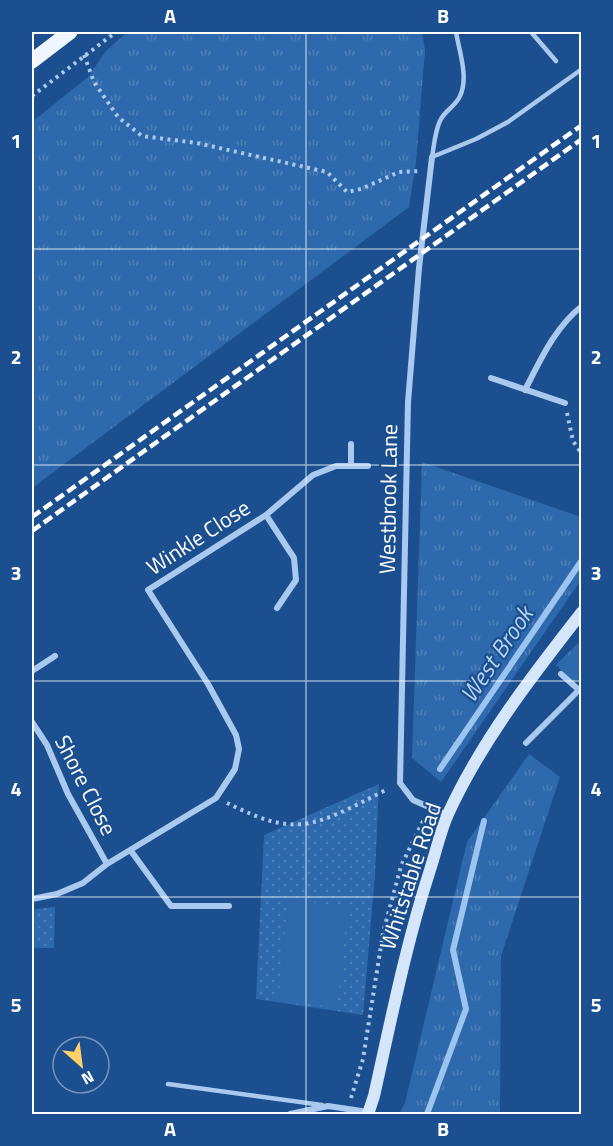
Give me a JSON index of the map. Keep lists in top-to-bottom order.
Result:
{
  "streets": {
    "main road": ["Whitstable Road"],
    "street": ["Westbrook Lane", "Winkle Close", "Shore Close"]
  },
  "water": ["West Brook"],
  "north": "bottom right",
  "grid": {
    "columns": ["A", "B"],
    "rows": [
      "1",
      "2",
      "3",
      "4",
      "5"
    ]
  }
}
